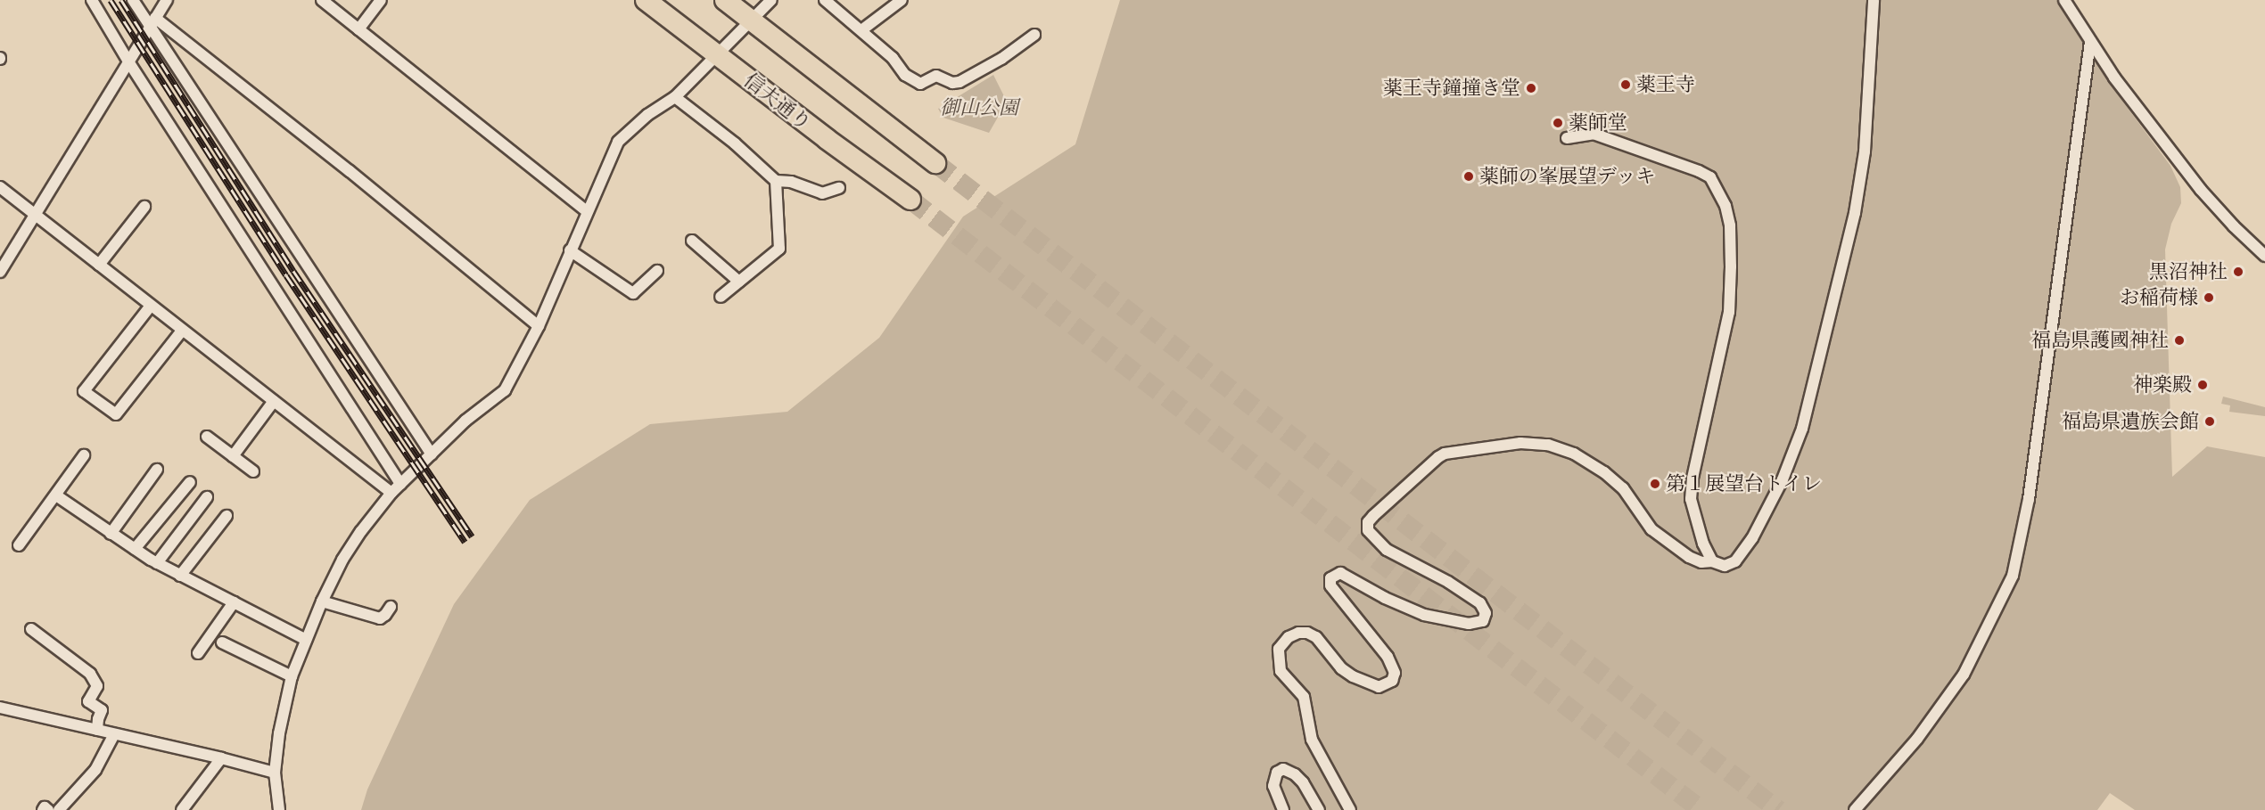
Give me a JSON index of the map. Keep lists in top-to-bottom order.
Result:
{
  "streets": {
    "highway": ["信夫通り"]
  },
  "parks": ["御山公園"],
  "places": [
    "薬王寺",
    "薬王寺鐘撞き堂",
    "薬師堂",
    "薬師の峯展望デッキ",
    "黒沼神社",
    "お稲荷様",
    "福島県護國神社",
    "神楽殿",
    "福島県遺族会館",
    "第１展望台トイレ"
  ]
}
